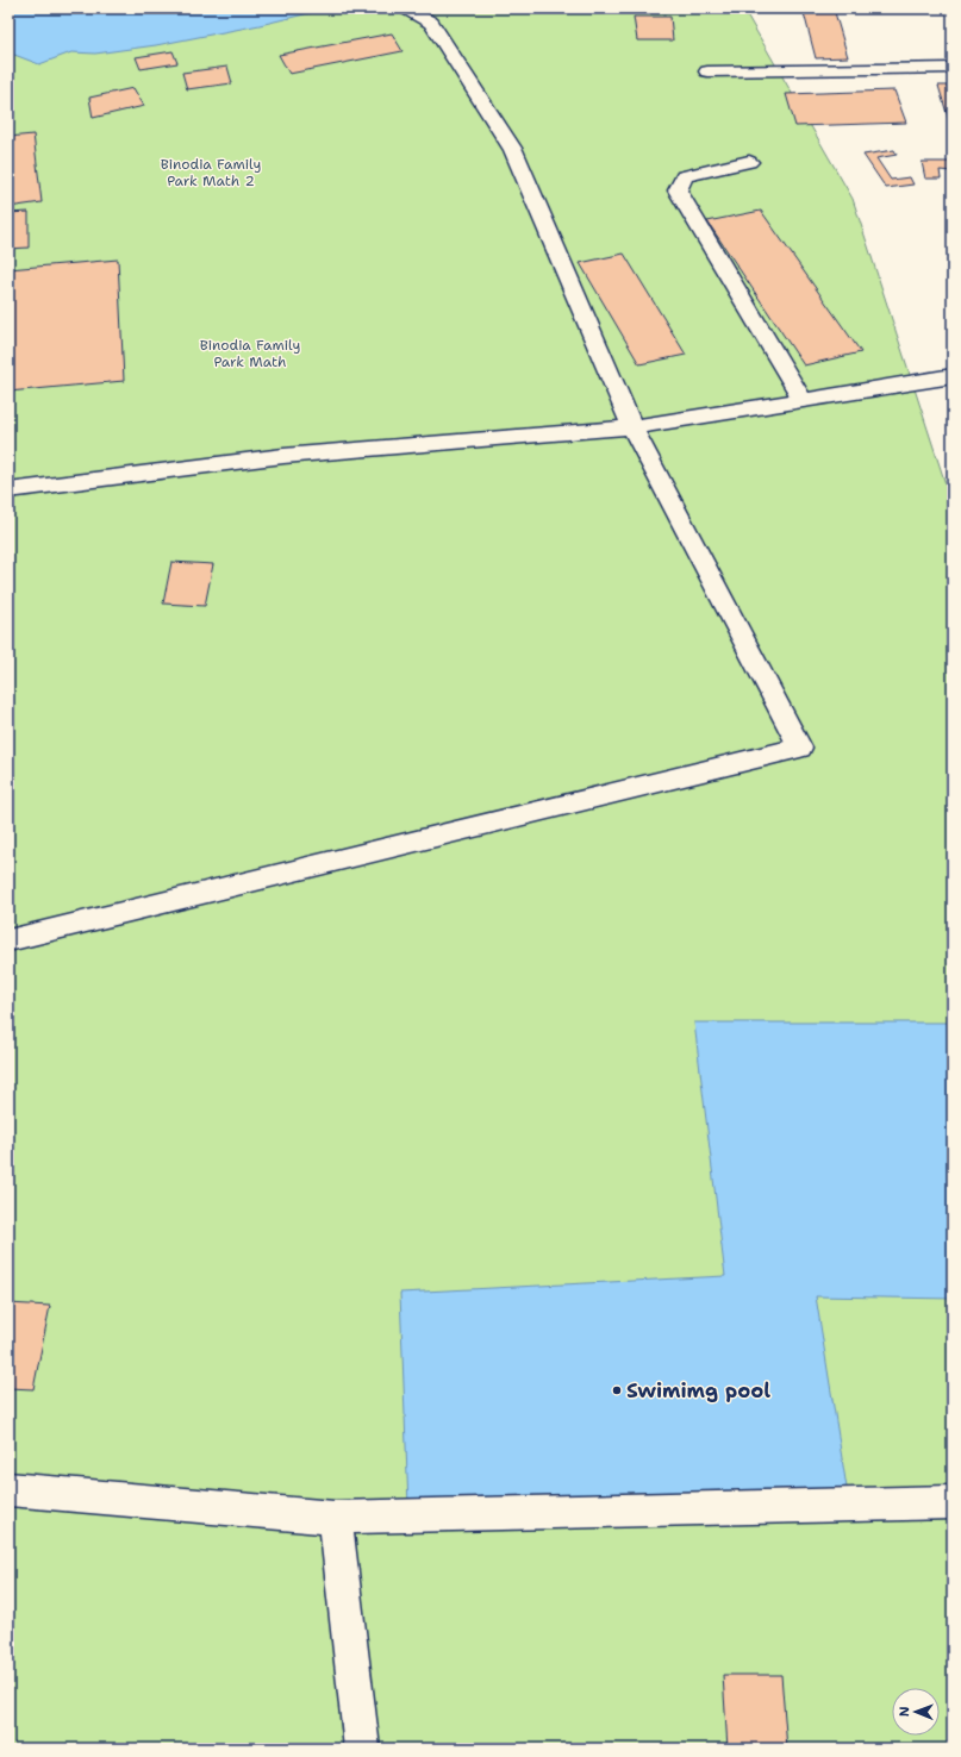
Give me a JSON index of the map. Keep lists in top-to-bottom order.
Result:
{
  "parks": ["Binodia Family Park Math 2", "Binodia Family Park Math"],
  "places": ["Swimimg pool"],
  "north": "left"
}
